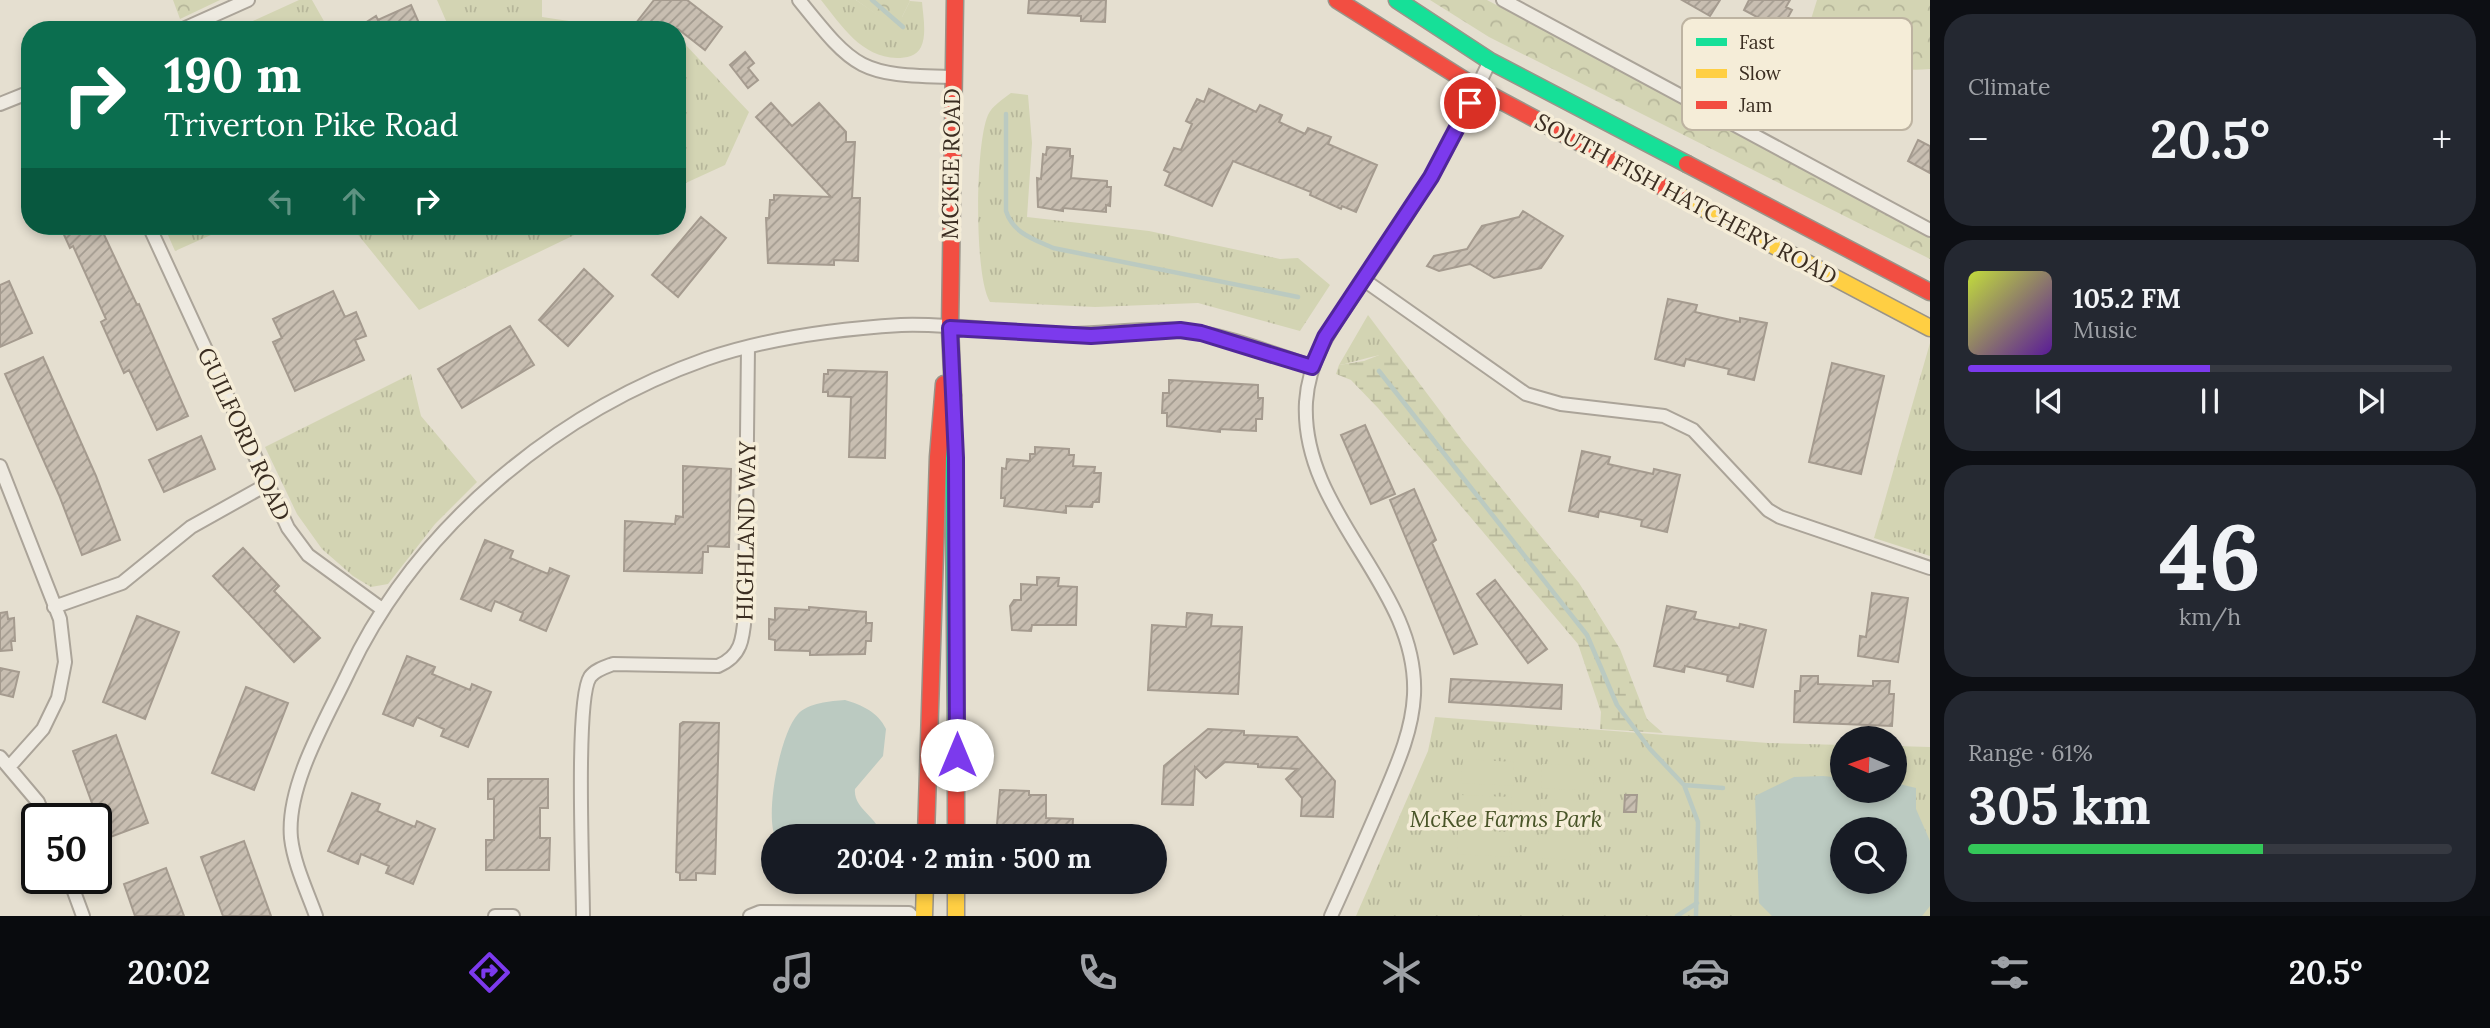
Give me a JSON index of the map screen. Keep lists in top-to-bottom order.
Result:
{
  "streets": {
    "main road": ["MCKEE ROAD", "SOUTH FISH HATCHERY ROAD"],
    "street": ["GUILFORD ROAD", "HIGHLAND WAY"]
  },
  "parks": ["McKee Farms Park"],
  "legend": ["Fast", "Slow", "Jam"],
  "north": "left",
  "page": {
    "tile": [
      "Climate",
      ["46", "km/h"],
      ["Range · 61%", "305 km"]
    ],
    "turn": ["190 m", "Triverton Pike Road"],
    "heat": ["−", "20.5°", "+"],
    "song": ["105.2 FM", "Music"],
    "limit": "50",
    "trip": "20:04 · 2 min · 500 m",
    "tabs": ["20:02", "20.5°"]
  }
}
